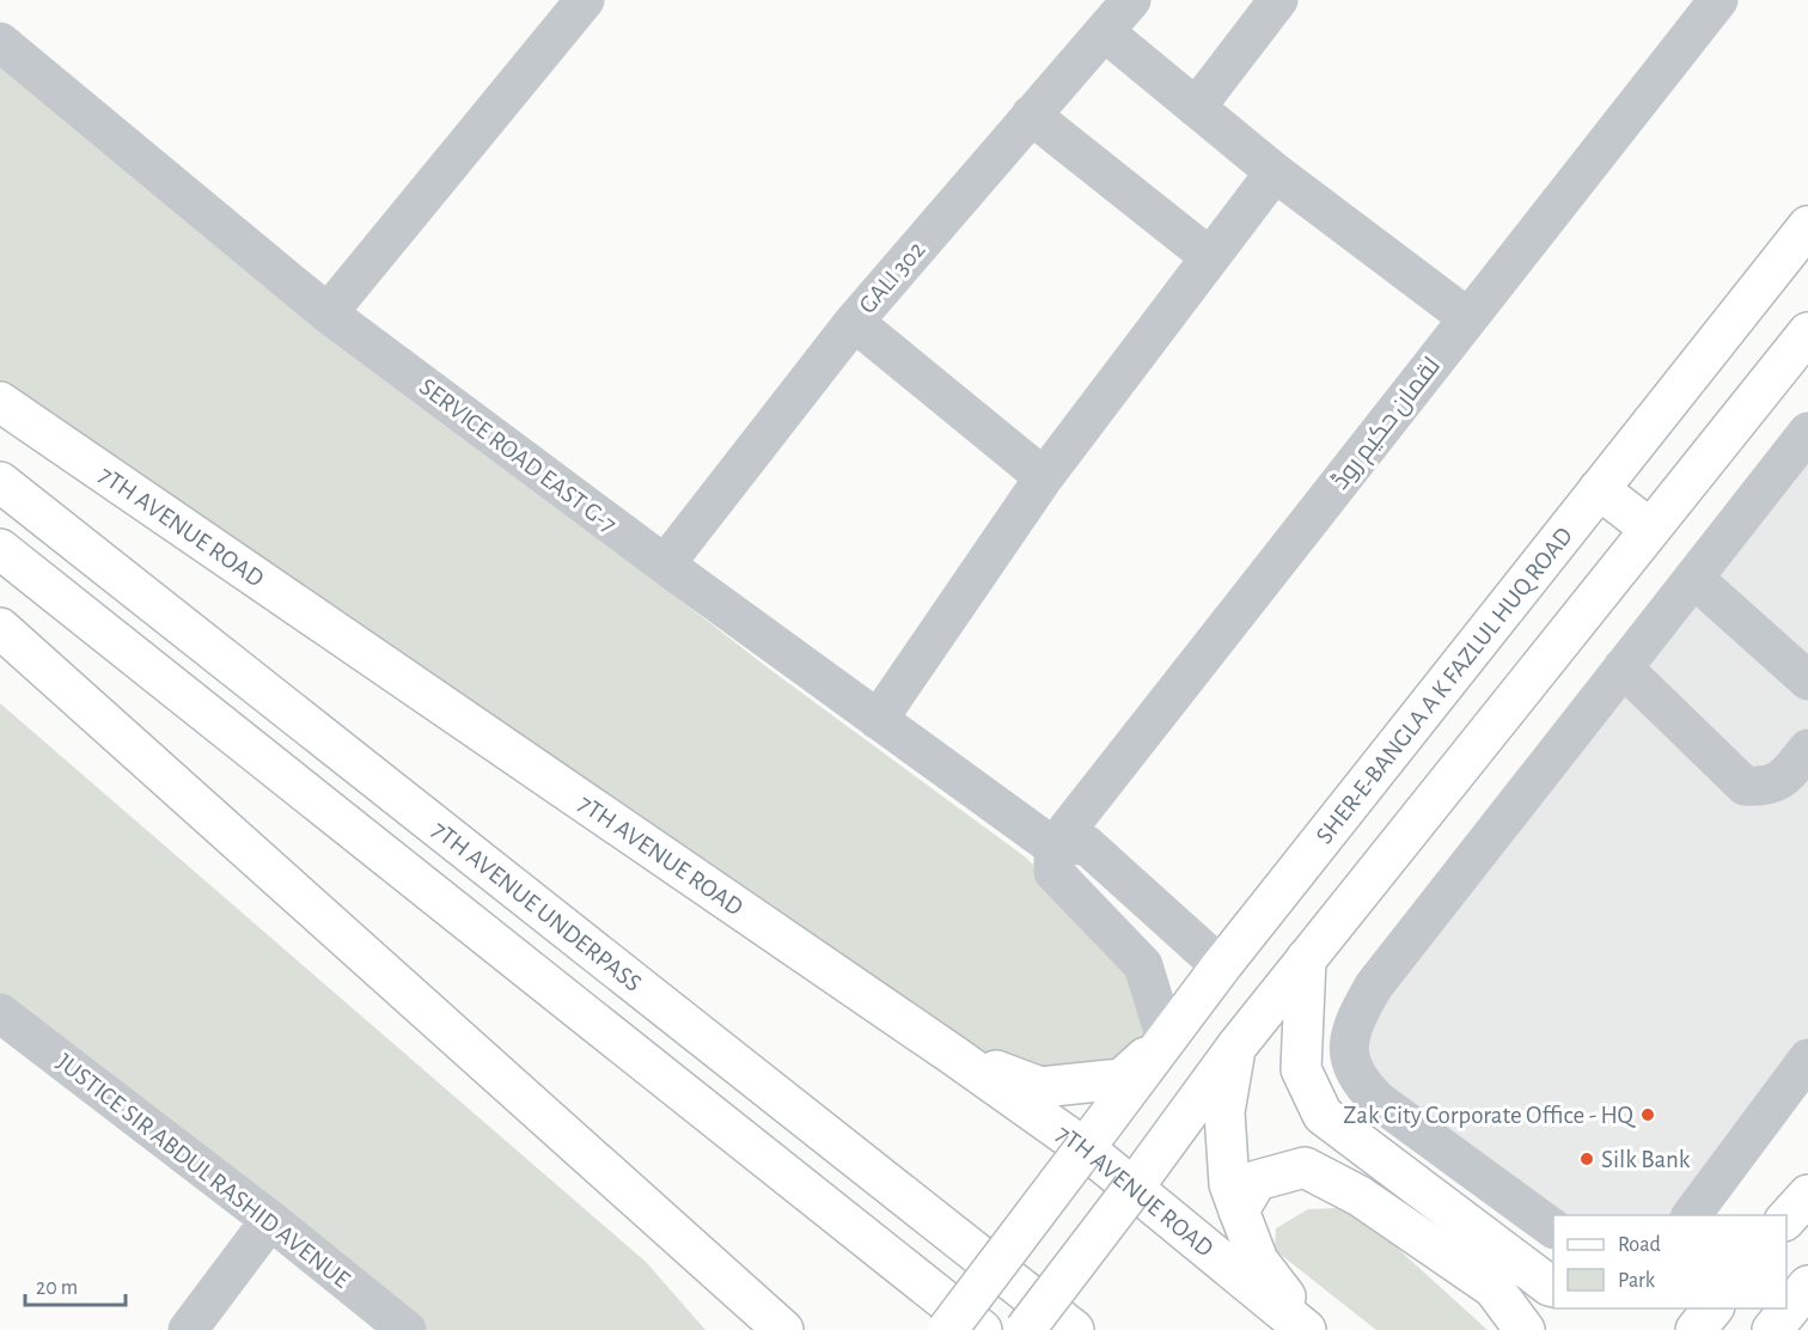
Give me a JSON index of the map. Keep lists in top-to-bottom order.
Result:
{
  "streets": {
    "main road": ["7TH AVENUE ROAD", "SHER-E-BANGLA A K FAZLUL HUQ ROAD", "7TH AVENUE UNDERPASS"],
    "street": [
      "GALI 302",
      "لقمان حکیم روڈ",
      "SERVICE ROAD EAST G-7",
      "JUSTICE SIR ABDUL RASHID AVENUE"
    ]
  },
  "crossings": [
    ["GALI 302", "SERVICE ROAD EAST G-7"],
    ["لقمان حکیم روڈ", "SERVICE ROAD EAST G-7"],
    ["7TH AVENUE ROAD", "SHER-E-BANGLA A K FAZLUL HUQ ROAD"]
  ],
  "places": ["Zak City Corporate Office - HQ", "Silk Bank"],
  "legend": ["Road", "Park"],
  "scale_bar": "20 m"
}
